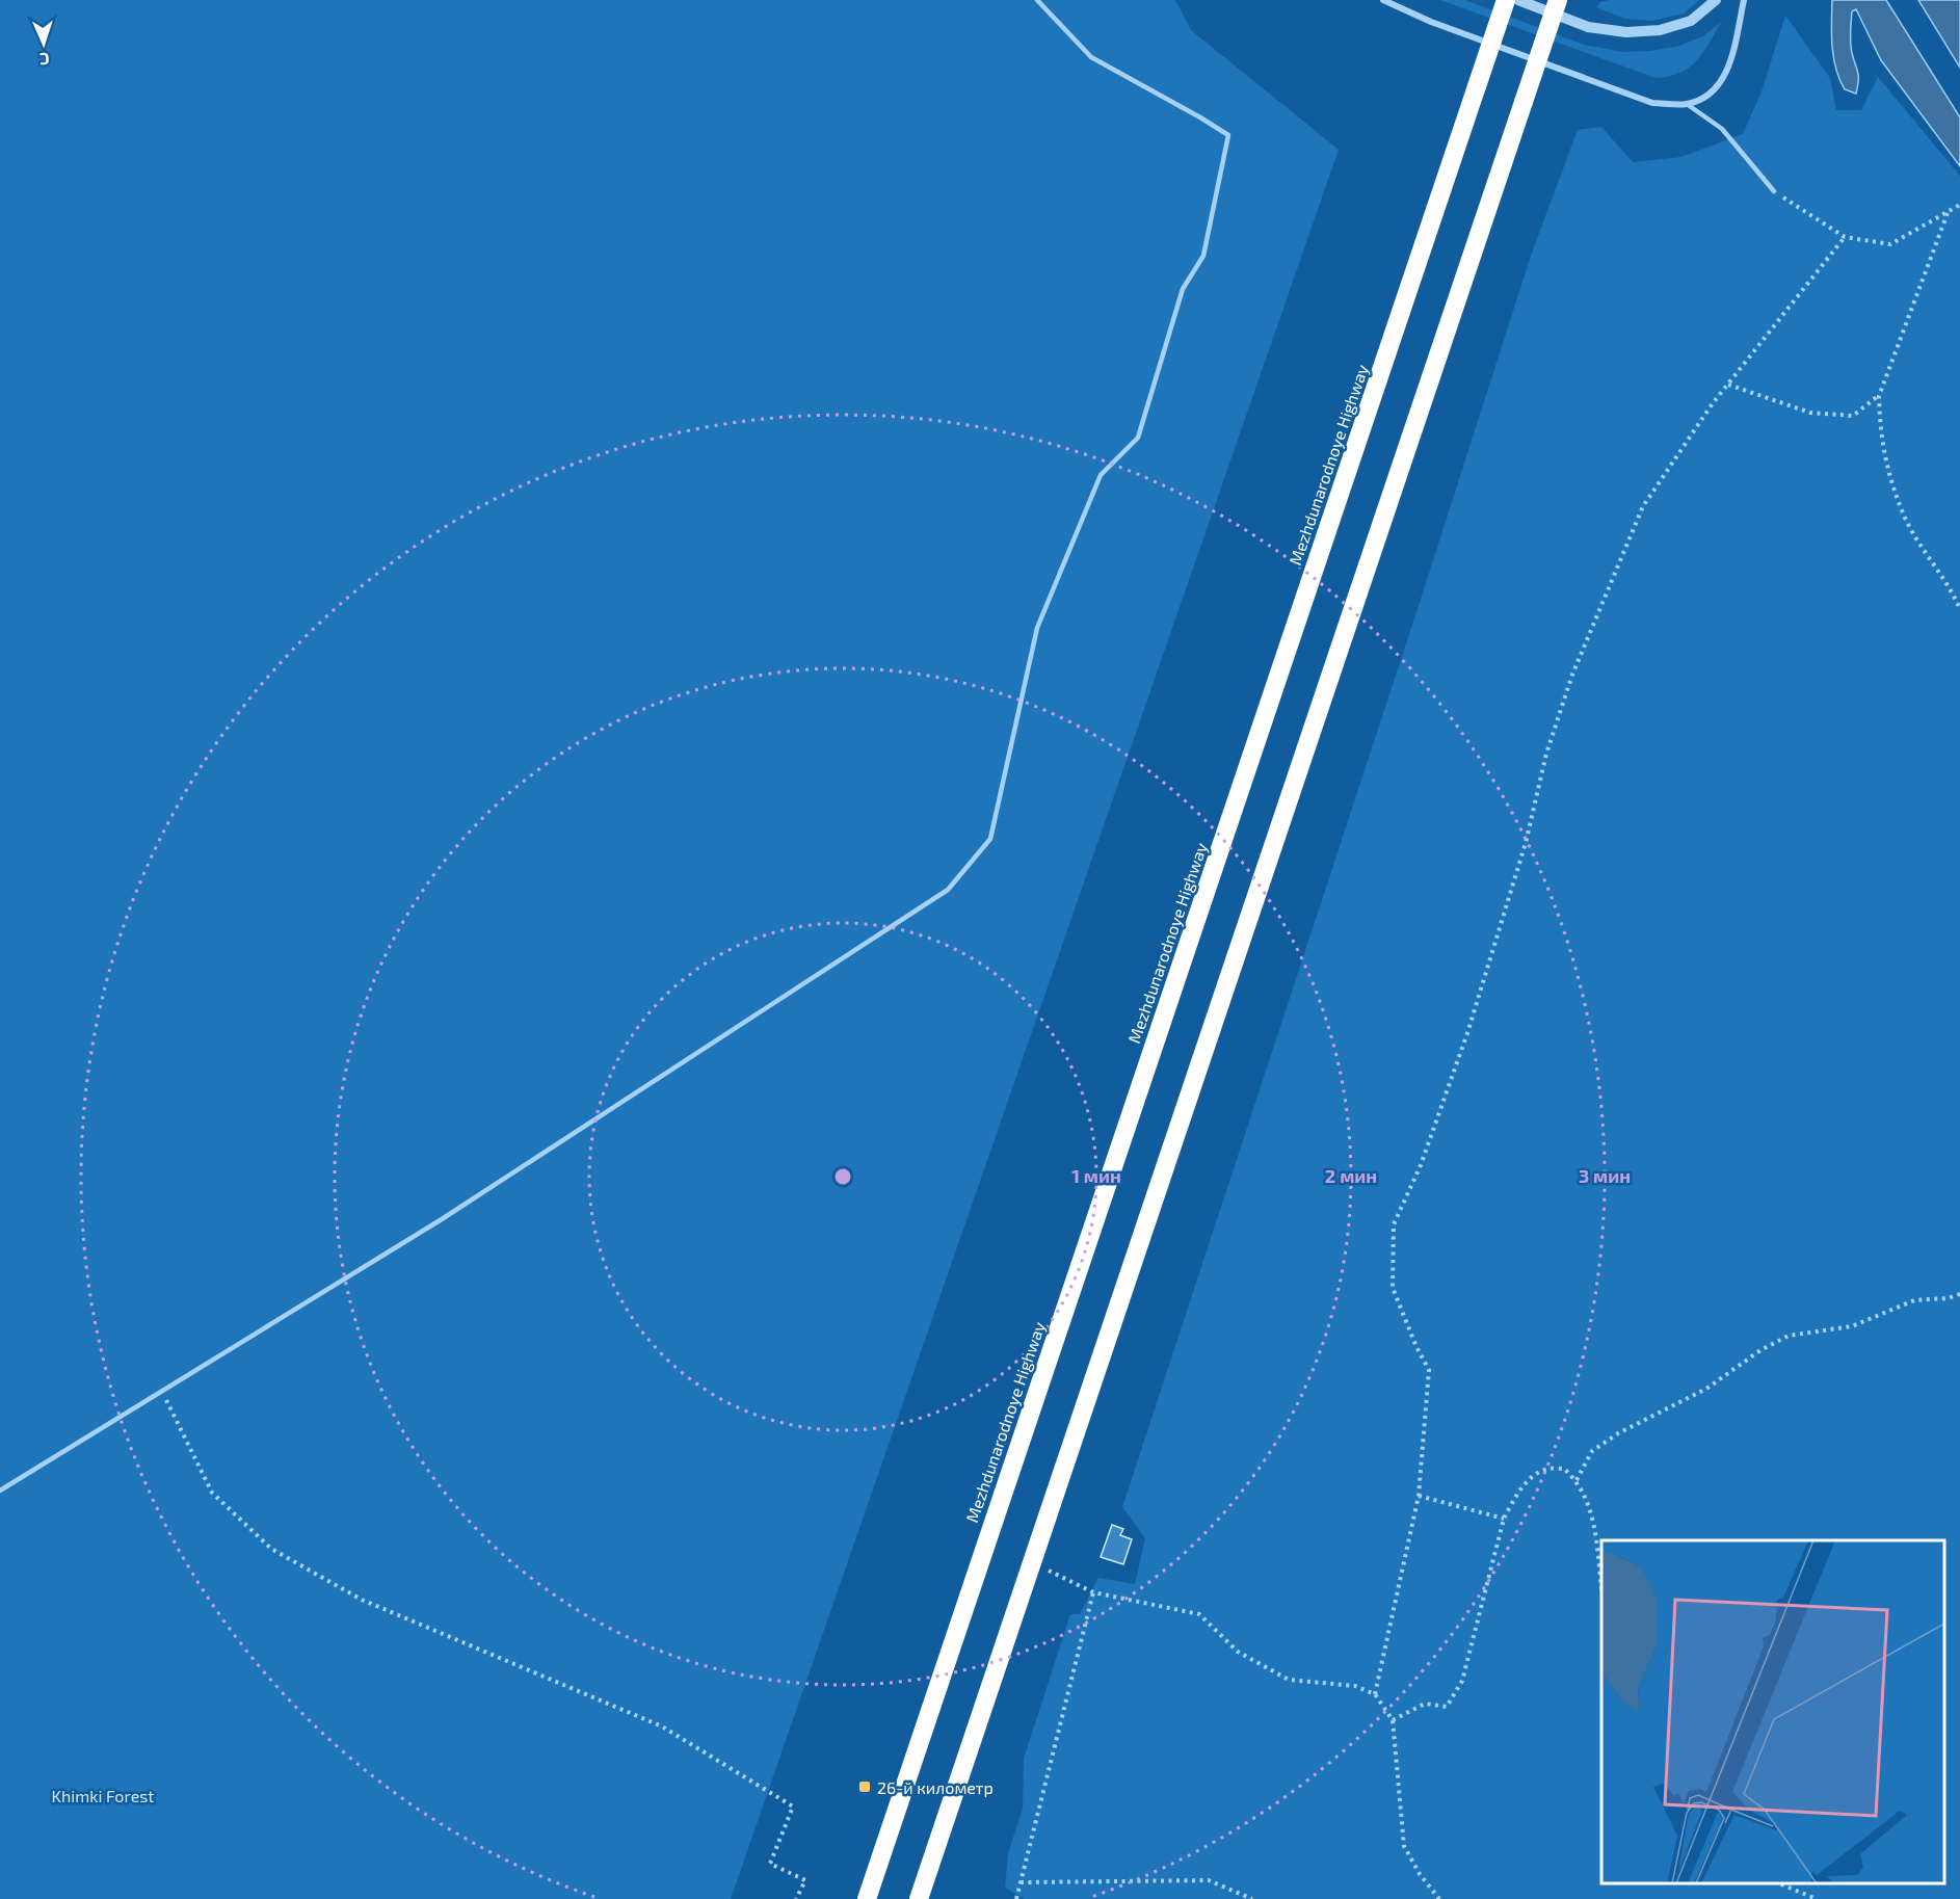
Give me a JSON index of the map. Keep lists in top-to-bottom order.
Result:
{
  "streets": {
    "highway": ["Mezhdunarodnoye Highway"]
  },
  "parks": ["Khimki Forest"],
  "places": {
    "transit": ["26-й километр"]
  },
  "north": "bottom",
  "rings": ["1 мин", "2 мин", "3 мин"]
}
